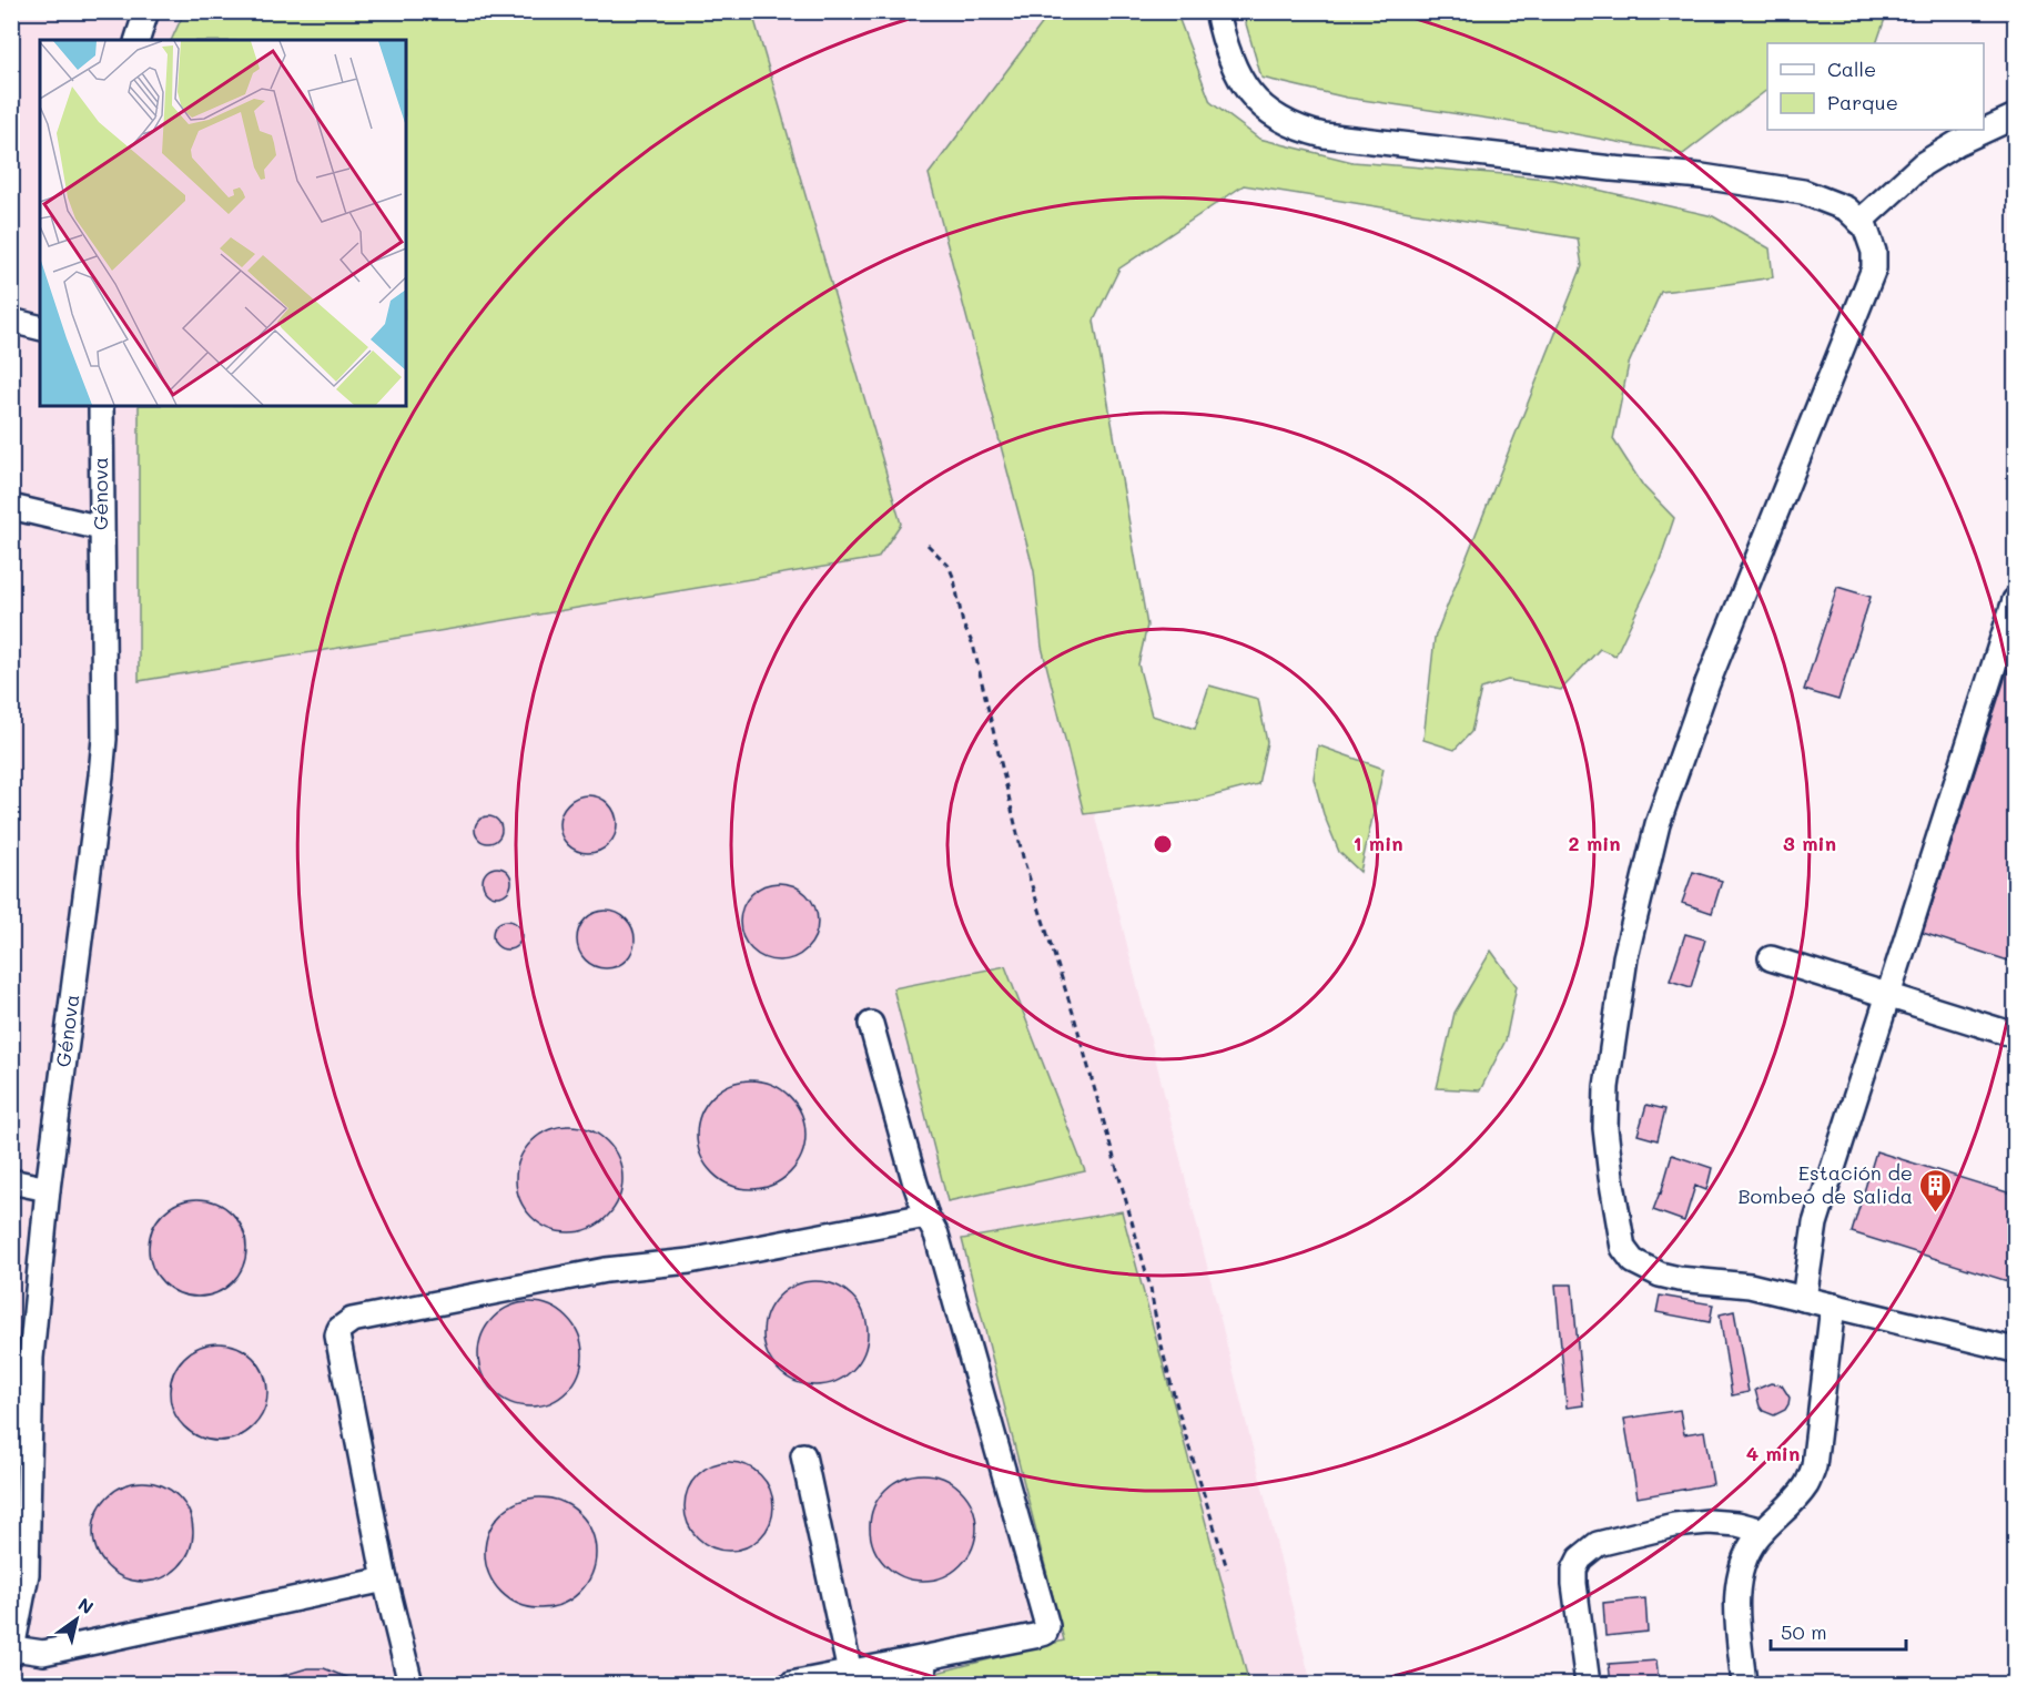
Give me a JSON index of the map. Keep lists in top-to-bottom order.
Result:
{
  "streets": {
    "street": ["Génova"]
  },
  "places": {
    "building": ["Estación de Bombeo de Salida"]
  },
  "legend": ["Calle", "Parque"],
  "scale_bar": "50 m",
  "north": "top right",
  "rings": [
    "1 min",
    "2 min",
    "3 min",
    "4 min"
  ]
}
